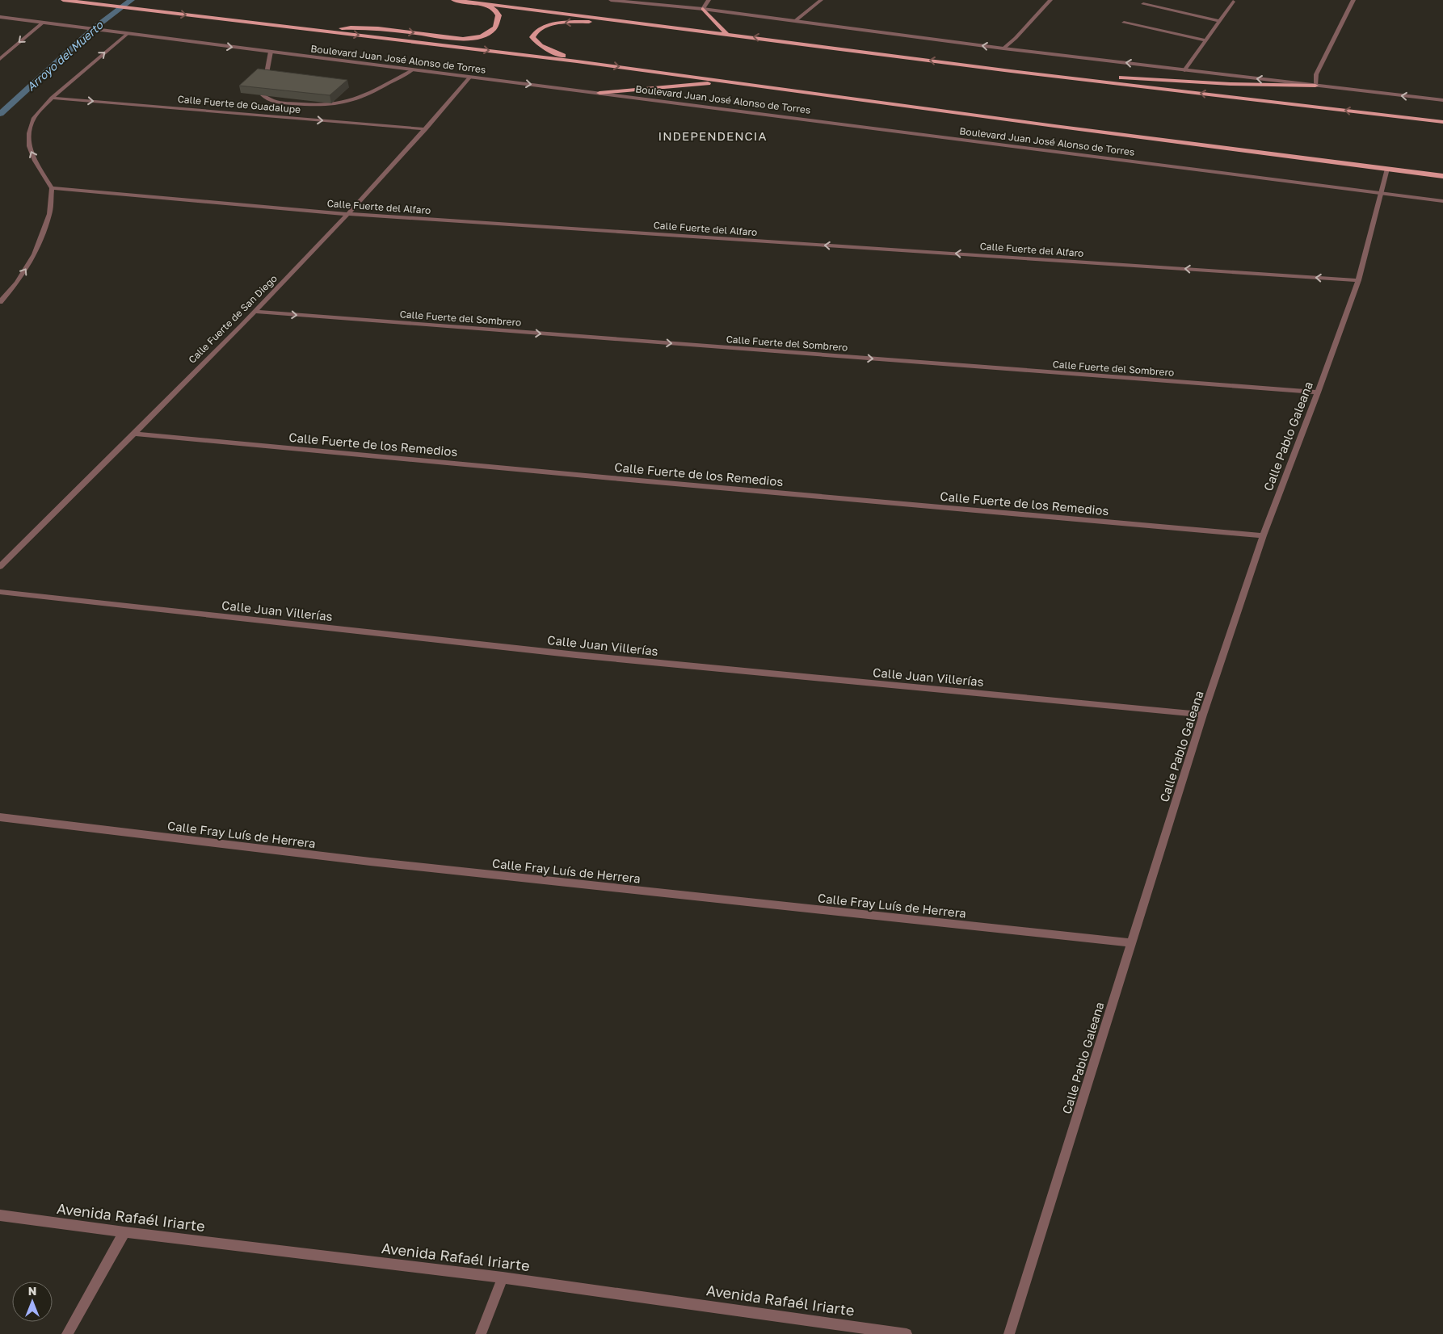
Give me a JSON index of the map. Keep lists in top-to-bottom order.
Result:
{
  "streets": {
    "main road": ["Boulevard Juan José Alonso de Torres"],
    "street": [
      "Calle Fuerte de Guadalupe",
      "Calle Fuerte del Alfaro",
      "Calle Fuerte del Sombrero",
      "Calle Fuerte de San Diego",
      "Calle Pablo Galeana",
      "Calle Fuerte de los Remedios",
      "Calle Juan Villerías",
      "Calle Fray Luís de Herrera",
      "Avenida Rafaél Iriarte"
    ]
  },
  "crossings": [
    ["Boulevard Juan José Alonso de Torres", "Calle Fuerte de San Diego"],
    ["Boulevard Juan José Alonso de Torres", "Calle Pablo Galeana"],
    ["Calle Fuerte de Guadalupe", "Calle Fuerte de San Diego"],
    ["Calle Fuerte del Alfaro", "Calle Fuerte de San Diego"],
    ["Calle Fuerte del Alfaro", "Calle Pablo Galeana"],
    ["Calle Fuerte del Sombrero", "Calle Fuerte de San Diego"],
    ["Calle Fuerte del Sombrero", "Calle Pablo Galeana"],
    ["Calle Fuerte de San Diego", "Calle Fuerte de los Remedios"],
    ["Calle Pablo Galeana", "Calle Fuerte de los Remedios"],
    ["Calle Pablo Galeana", "Calle Juan Villerías"],
    ["Calle Pablo Galeana", "Calle Fray Luís de Herrera"]
  ],
  "one_way": ["Calle Fuerte del Alfaro", "Calle Fuerte del Sombrero"],
  "districts": ["INDEPENDENCIA"],
  "water": ["Arroyo del Muerto"],
  "north": "top"
}
